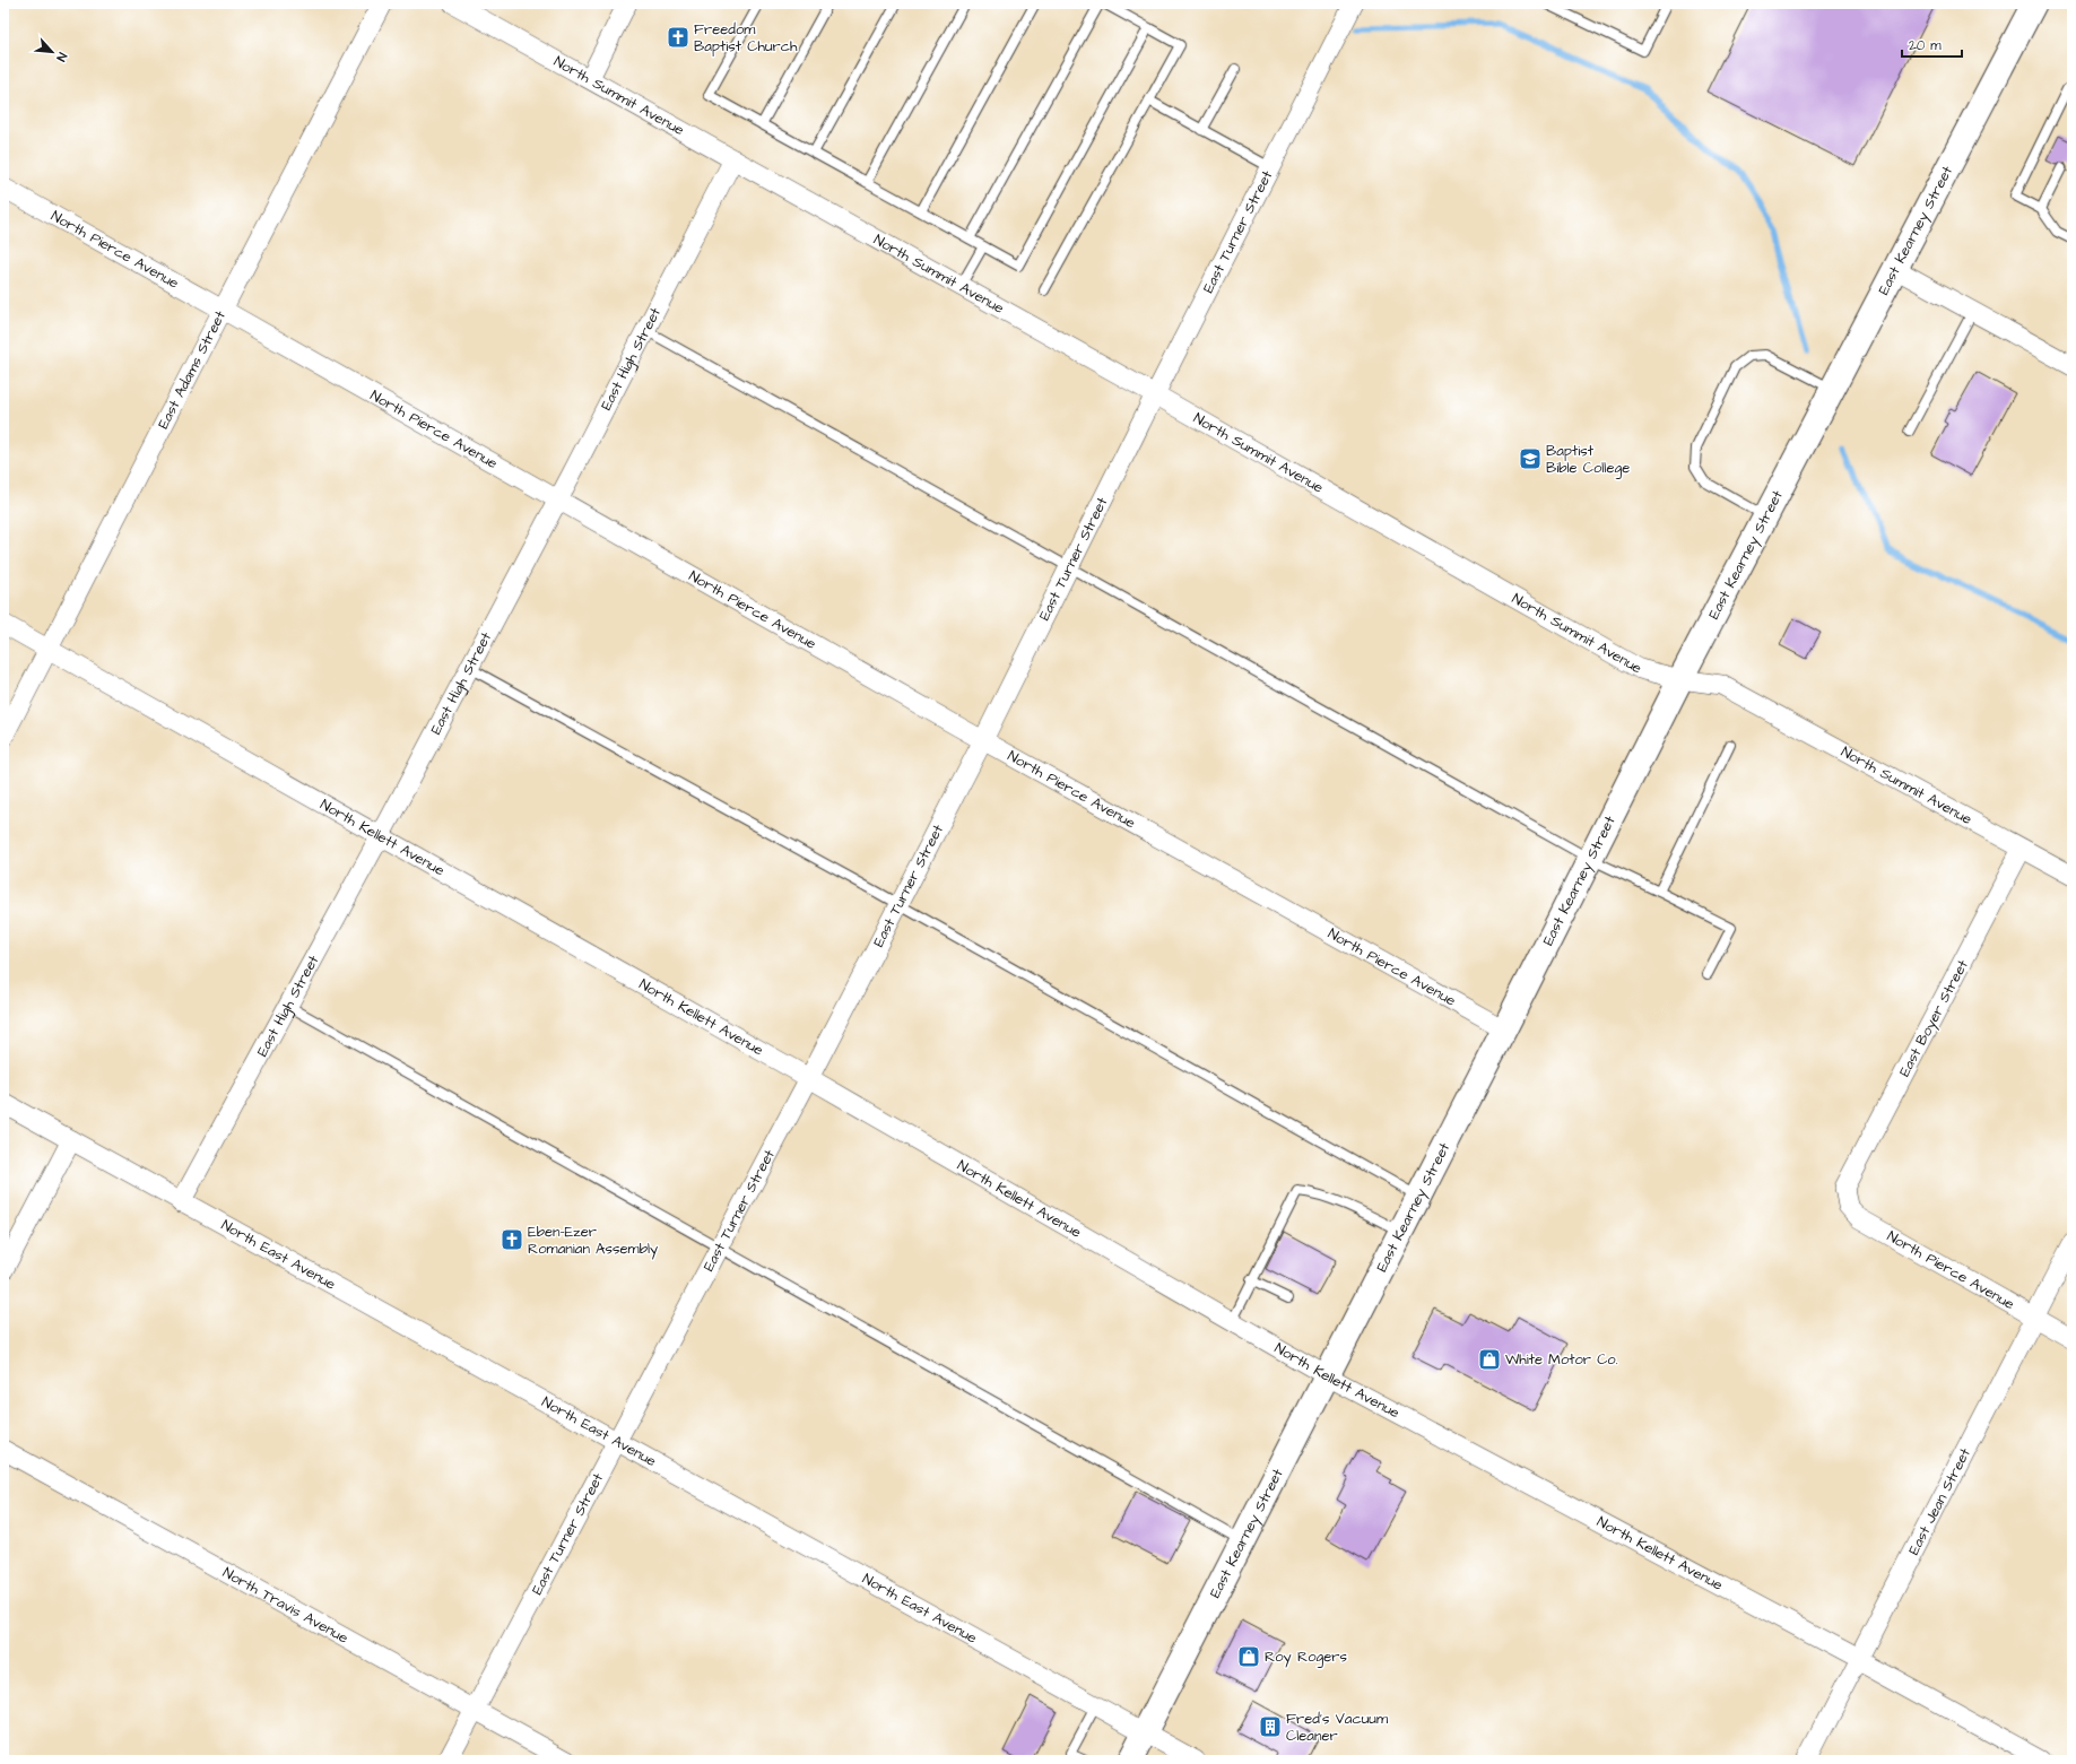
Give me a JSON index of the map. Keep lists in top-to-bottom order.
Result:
{
  "streets": {
    "main road": ["East Kearney Street"],
    "street": [
      "North Summit Avenue",
      "East Turner Street",
      "North Pierce Avenue",
      "East High Street",
      "East Adams Street",
      "North Kellett Avenue",
      "East Boyer Street",
      "North East Avenue",
      "East Jean Street",
      "North Travis Avenue"
    ]
  },
  "crossings": [
    ["North Summit Avenue", "East Kearney Street"],
    ["North Summit Avenue", "East Turner Street"],
    ["North Summit Avenue", "East High Street"],
    ["North Summit Avenue", "East Boyer Street"],
    ["East Kearney Street", "North Pierce Avenue"],
    ["East Kearney Street", "North Kellett Avenue"],
    ["East Kearney Street", "North East Avenue"],
    ["East Turner Street", "North Pierce Avenue"],
    ["East Turner Street", "North Kellett Avenue"],
    ["East Turner Street", "North East Avenue"],
    ["East Turner Street", "North Travis Avenue"],
    ["North Pierce Avenue", "East High Street"],
    ["North Pierce Avenue", "East Adams Street"],
    ["North Pierce Avenue", "East Boyer Street"],
    ["North Pierce Avenue", "East Jean Street"],
    ["East High Street", "North Kellett Avenue"],
    ["East High Street", "North East Avenue"],
    ["East Adams Street", "North Kellett Avenue"],
    ["North Kellett Avenue", "East Jean Street"]
  ],
  "places": {
    "church": ["Freedom Baptist Church", "Eben-Ezer Romanian Assembly"],
    "school or university": ["Baptist Bible College"],
    "shop": ["White Motor Co.", "Roy Rogers"],
    "building": ["Fred's Vacuum Cleaner"]
  },
  "scale_bar": "20 m",
  "north": "bottom right"
}
